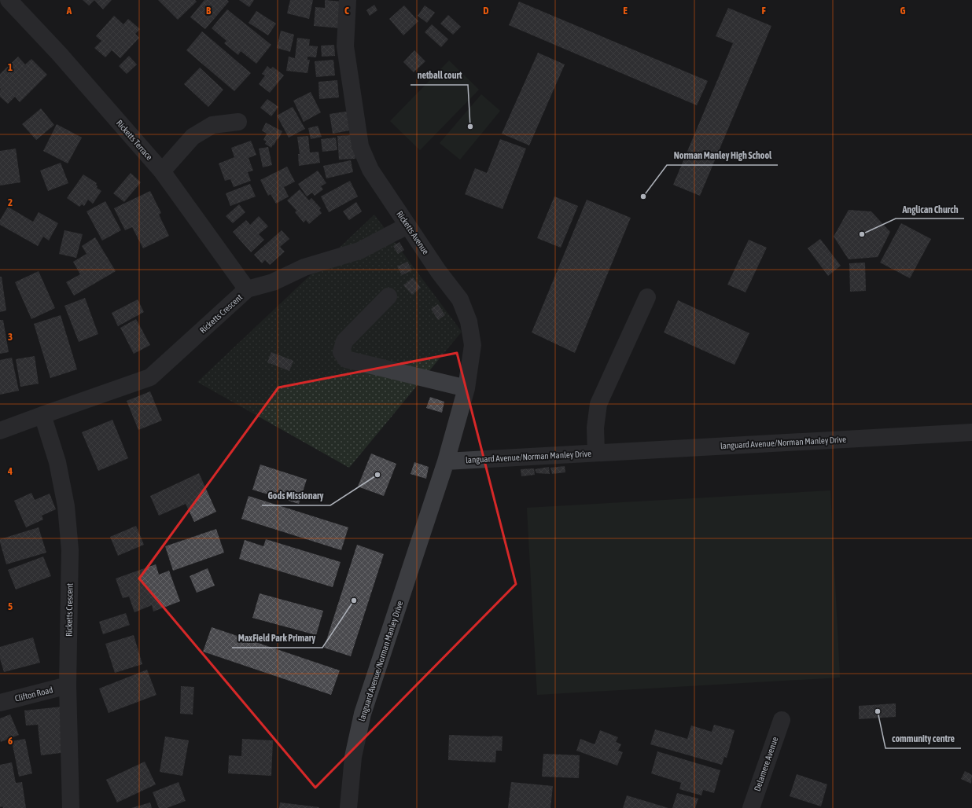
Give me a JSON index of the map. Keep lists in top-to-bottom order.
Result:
{
  "streets": {
    "street": [
      "Ricketts Terrace",
      "Ricketts Avenue",
      "Ricketts Crescent",
      "languard Avenue/Norman Manley Drive",
      "Clifton Road",
      "Delamere Avenue"
    ]
  },
  "crossings": [
    ["Ricketts Terrace", "Ricketts Crescent"],
    ["Ricketts Avenue", "Ricketts Crescent"],
    ["Ricketts Avenue", "languard Avenue/Norman Manley Drive"],
    ["Ricketts Crescent", "Clifton Road"]
  ],
  "places": [
    "netball court",
    "Norman Manley High School",
    "Anglican Church",
    "Gods Missionary",
    "MaxField Park Primary",
    "community centre"
  ],
  "grid": {
    "columns": [
      "A",
      "B",
      "C",
      "D",
      "E",
      "F",
      "G"
    ],
    "rows": [
      "1",
      "2",
      "3",
      "4",
      "5",
      "6"
    ]
  }
}
